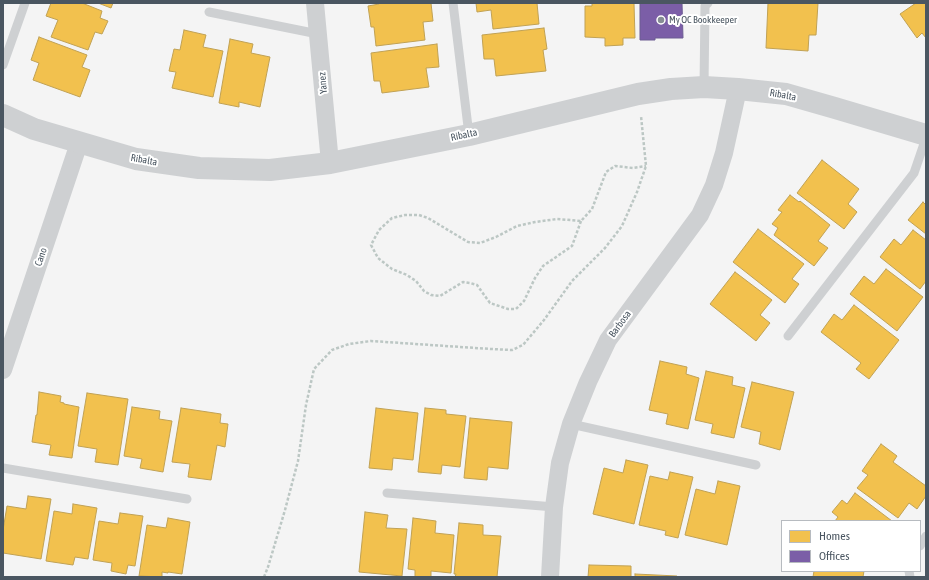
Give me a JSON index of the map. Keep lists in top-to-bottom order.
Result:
{
  "streets": {
    "street": [
      "Yanez",
      "Ribalta",
      "Cano",
      "Barbosa"
    ]
  },
  "crossings": [
    ["Yanez", "Ribalta"],
    ["Ribalta", "Cano"],
    ["Ribalta", "Barbosa"]
  ],
  "places": ["My OC Bookkeeper"],
  "legend": ["Homes", "Offices"]
}
